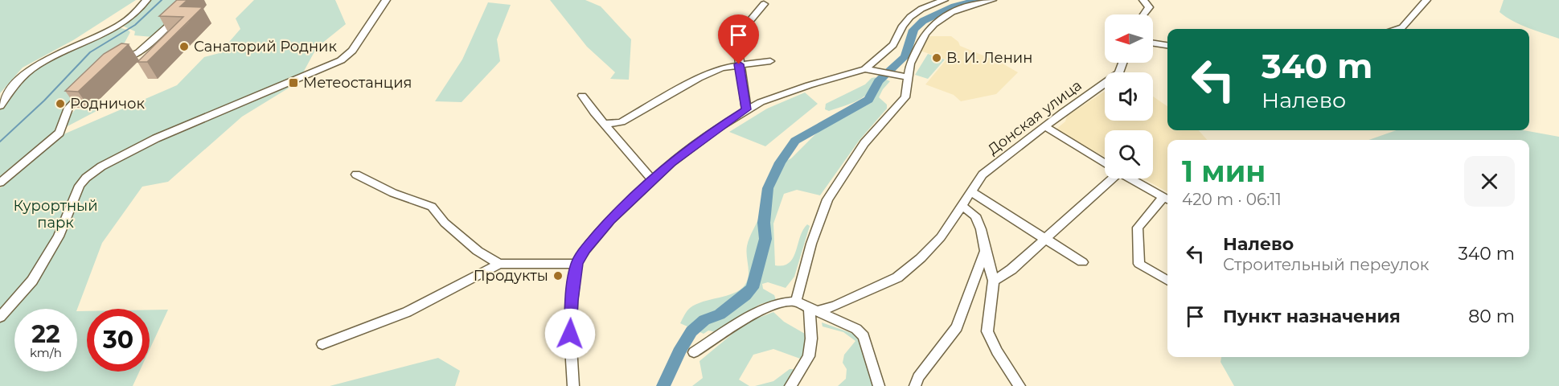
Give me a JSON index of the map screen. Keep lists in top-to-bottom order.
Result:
{
  "streets": {
    "street": ["Донская улица"]
  },
  "parks": ["Курортный парк"],
  "places": {
    "other": [
      "Санаторий Родник",
      "В. И. Ленин",
      "Родничок",
      "Продукты"
    ],
    "transit": ["Метеостанция"]
  },
  "north": "left",
  "page": {
    "turn": ["340 m", "Налево"],
    "heading": ["1 мин", "420 m · 06:11"],
    "list": [
      {
        "name": "Налево",
        "note": "Строительный переулок",
        "value": "340 m"
      },
      {
        "name": "Пункт назначения",
        "value": "80 m"
      }
    ],
    "speed": "22 km/h",
    "limit": "30"
  }
}
